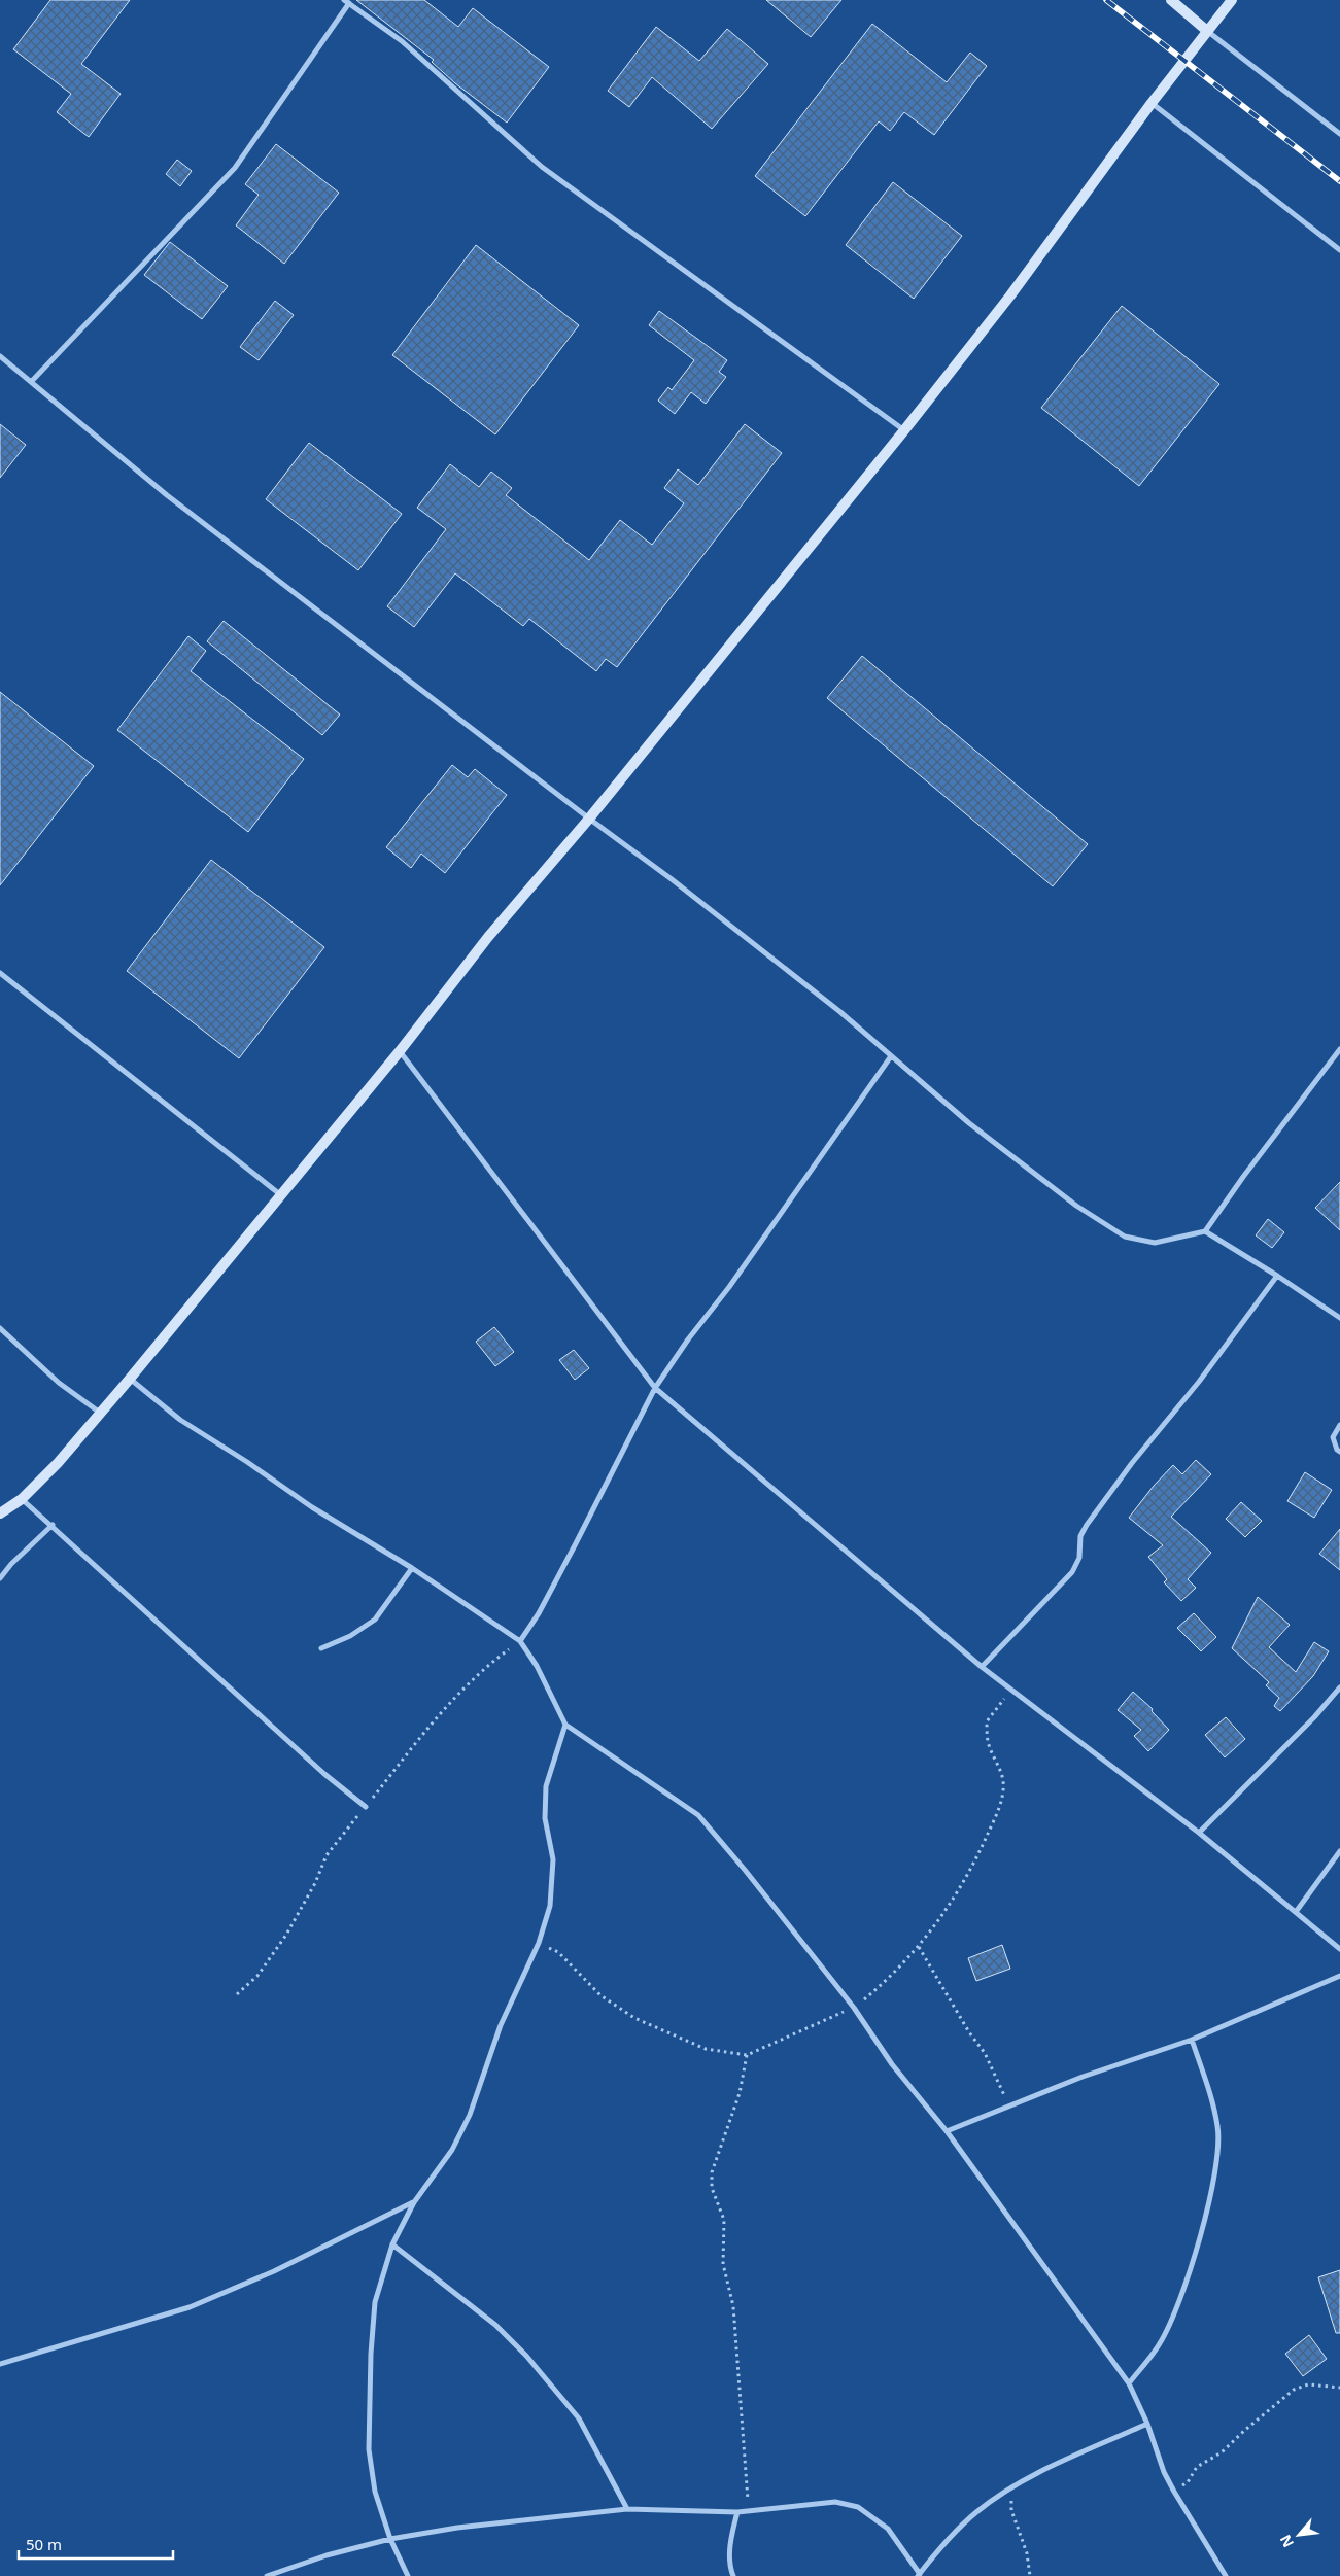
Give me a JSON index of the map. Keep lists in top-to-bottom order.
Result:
{
  "scale_bar": "50 m",
  "north": "bottom left"
}
